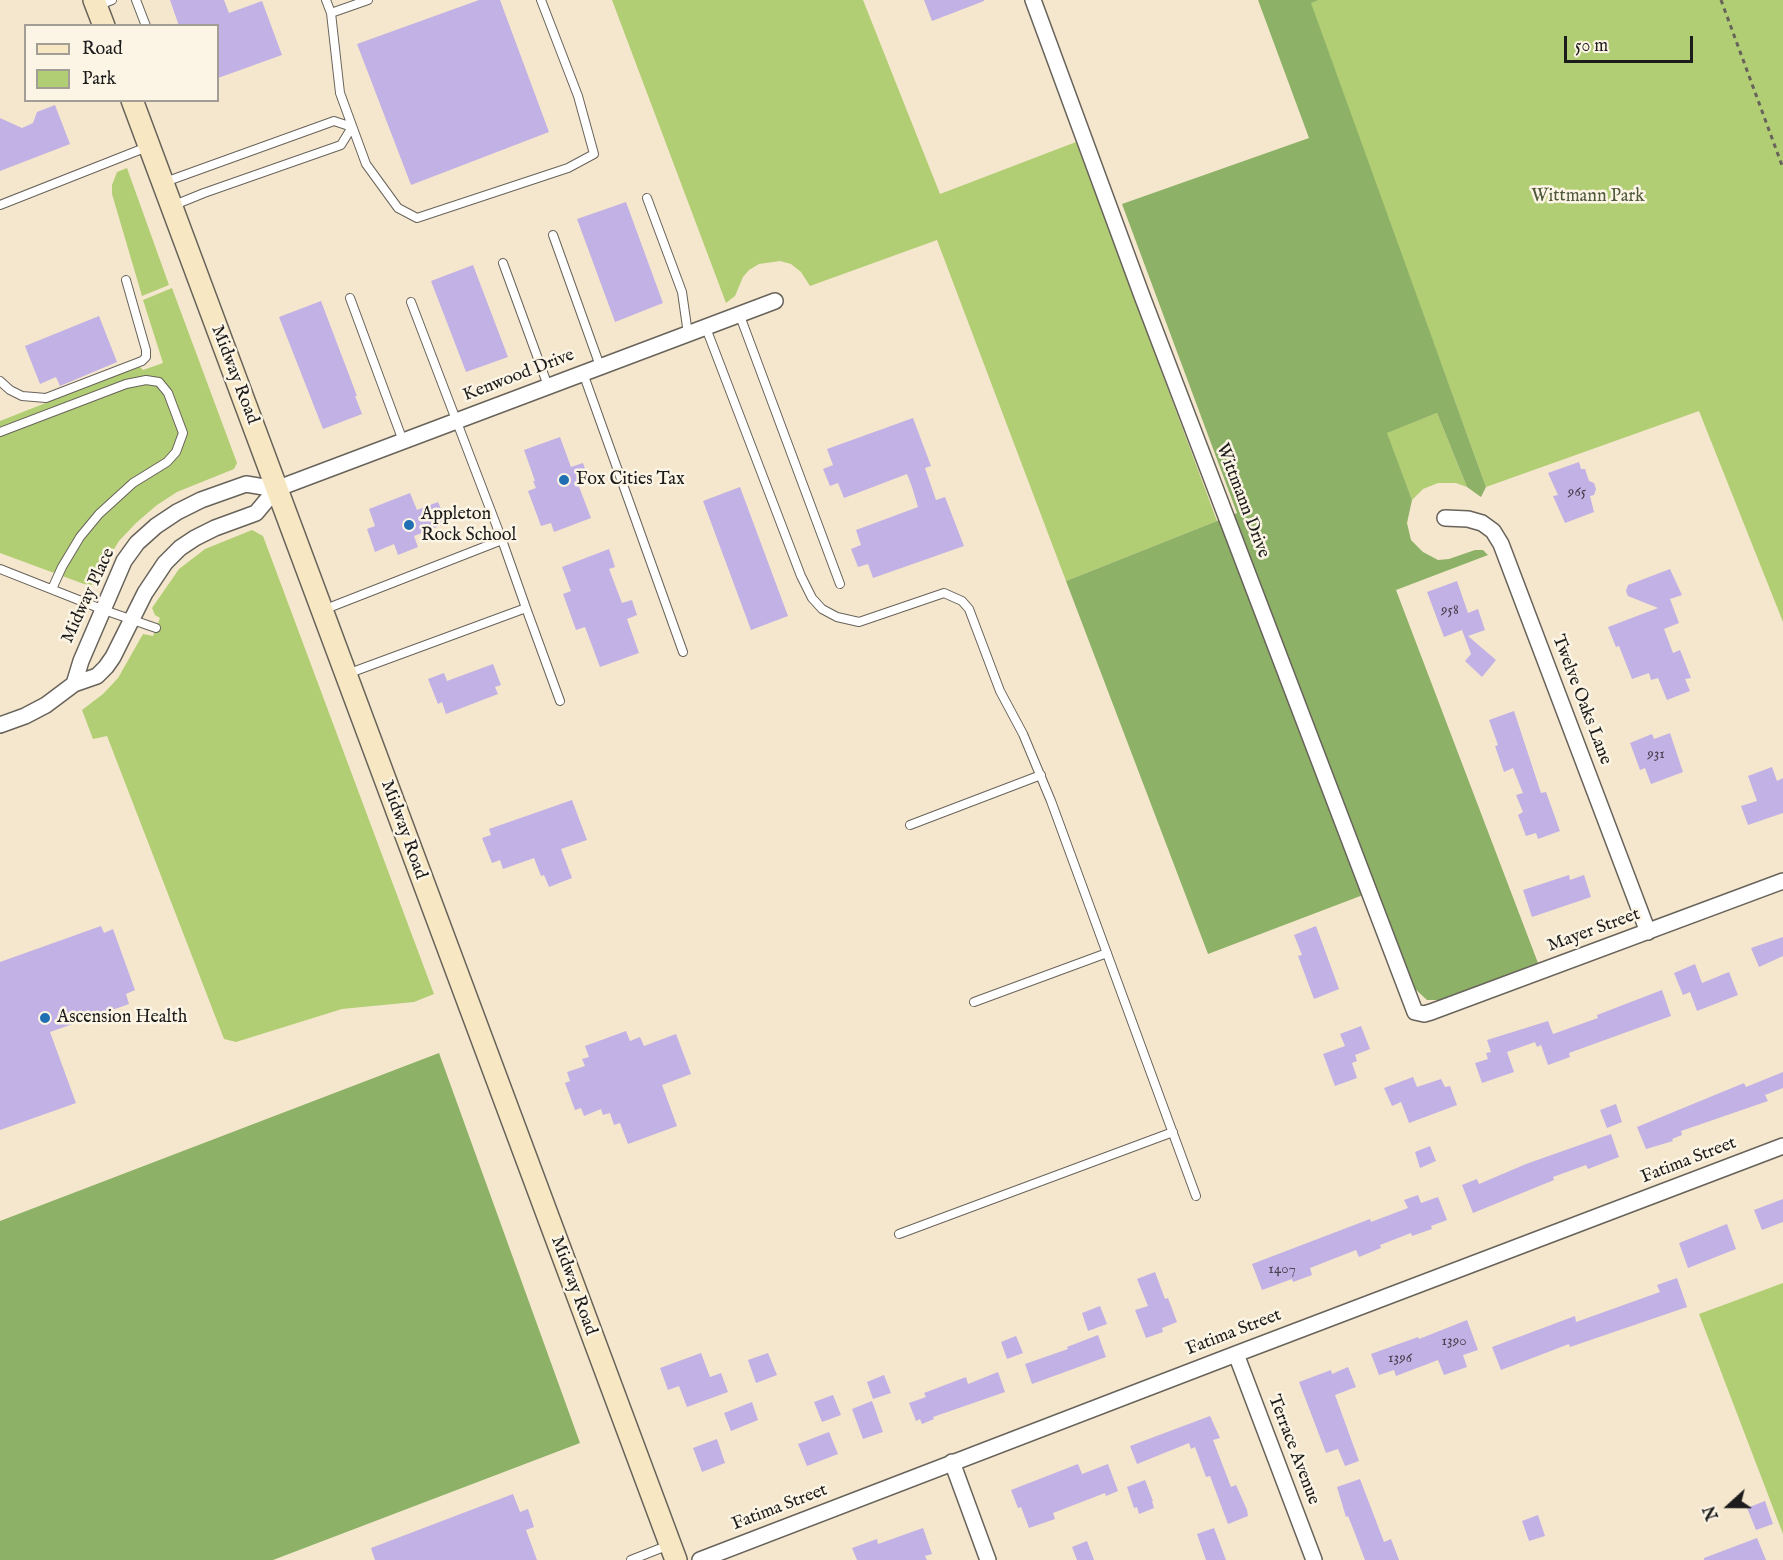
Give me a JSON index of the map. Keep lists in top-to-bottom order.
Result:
{
  "streets": {
    "main road": ["Midway Road"],
    "street": [
      "Kenwood Drive",
      "Wittmann Drive",
      "Midway Place",
      "Twelve Oaks Lane",
      "Mayer Street",
      "Fatima Street",
      "Terrace Avenue"
    ]
  },
  "crossings": [
    ["Midway Road", "Kenwood Drive"],
    ["Midway Road", "Midway Place"],
    ["Kenwood Drive", "Midway Place"],
    ["Wittmann Drive", "Mayer Street"],
    ["Twelve Oaks Lane", "Mayer Street"],
    ["Fatima Street", "Terrace Avenue"]
  ],
  "parks": ["Wittmann Park"],
  "places": ["Fox Cities Tax", "Appleton Rock School", "Ascension Health"],
  "house_numbers": [
    "965",
    "958",
    "931",
    "1407",
    "1390",
    "1396"
  ],
  "legend": ["Road", "Park"],
  "scale_bar": "50 m",
  "north": "left"
}
